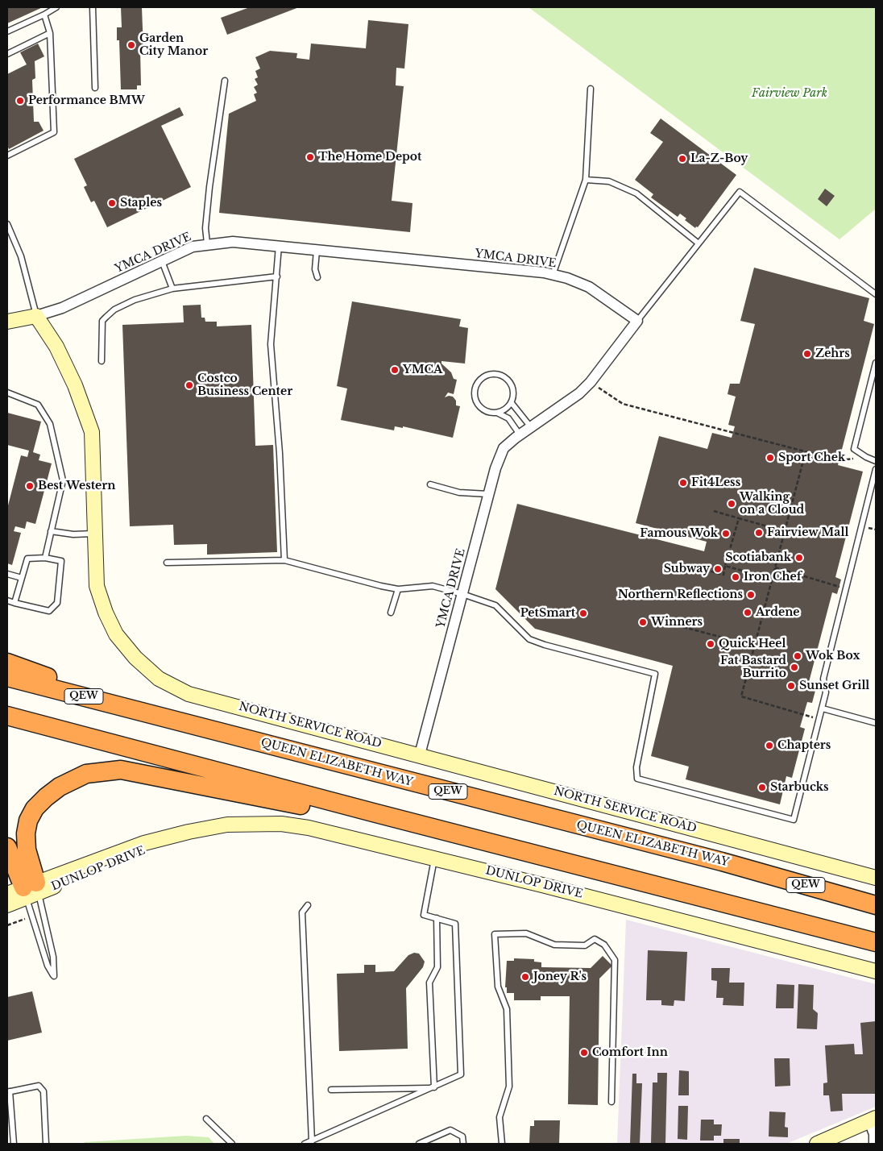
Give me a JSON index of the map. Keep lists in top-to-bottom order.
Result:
{
  "streets": {
    "highway": ["QEW", "QUEEN ELIZABETH WAY"],
    "street": ["YMCA DRIVE", "NORTH SERVICE ROAD", "DUNLOP DRIVE"]
  },
  "crossings": [
    ["YMCA DRIVE", "NORTH SERVICE ROAD"]
  ],
  "parks": ["Fairview Park"],
  "places": [
    "Garden City Manor",
    "Performance BMW",
    "The Home Depot",
    "La-Z-Boy",
    "Staples",
    "Zehrs",
    "YMCA",
    "Costco Business Center",
    "Sport Chek",
    "Fit4Less",
    "Best Western",
    "Walking on a Cloud",
    "Fairview Mall",
    "Famous Wok",
    "Scotiabank",
    "Subway",
    "Iron Chef",
    "Northern Reflections",
    "Ardene",
    "PetSmart",
    "Winners",
    "Quick Heel",
    "Wok Box",
    "Fat Bastard Burrito",
    "Sunset Grill",
    "Chapters",
    "Starbucks",
    "Joney R's",
    "Comfort Inn"
  ]
}
